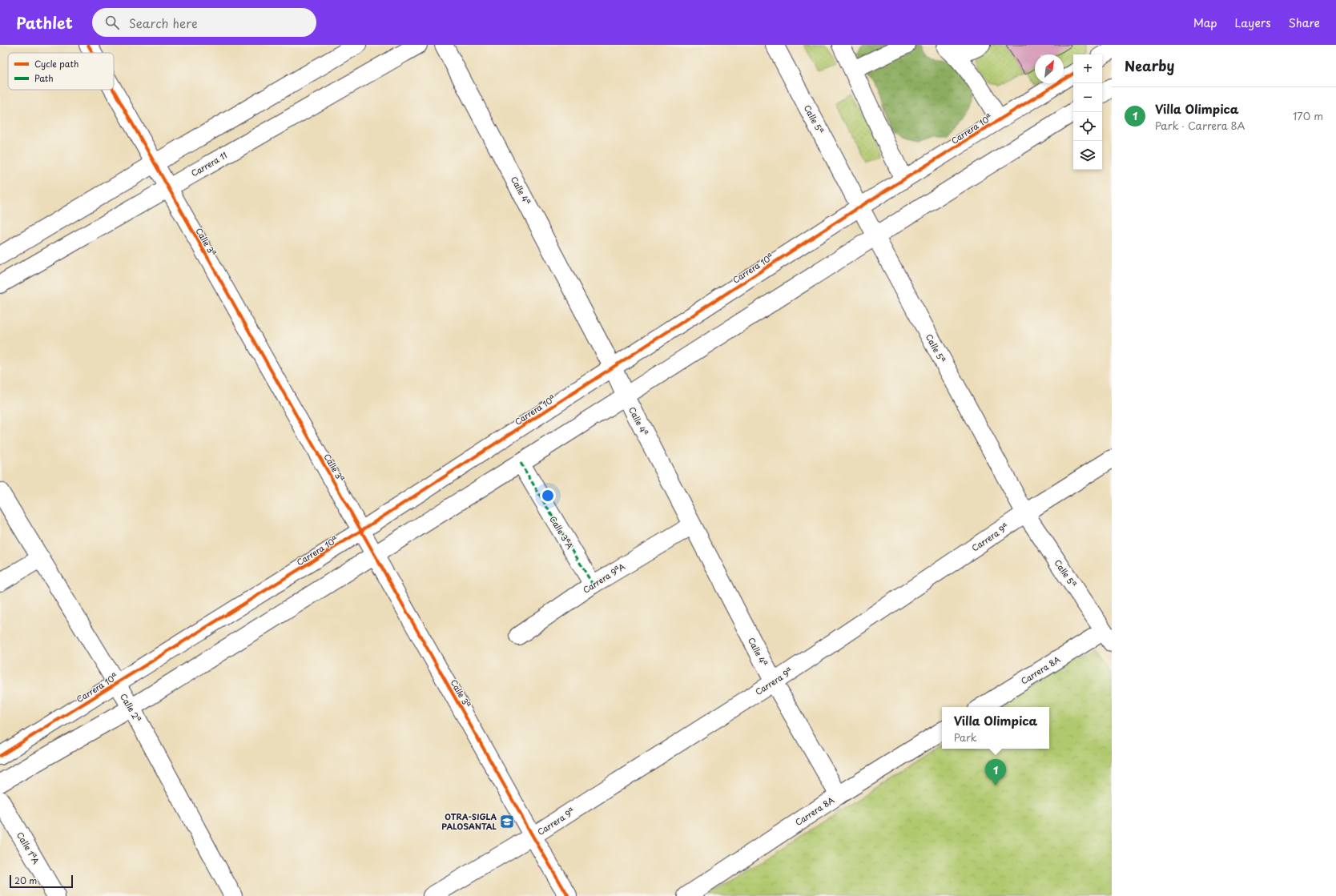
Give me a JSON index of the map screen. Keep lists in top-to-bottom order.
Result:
{
  "streets": {
    "street": [
      "Calle 5ª",
      "Carrera 10ª",
      "Carrera 11",
      "Calle 4ª",
      "Calle 3ª",
      "Calle 3ªA",
      "Carrera 9ª",
      "Carrera 9ªA",
      "Carrera 8A",
      "Calle 2ª",
      "Calle 1ªA"
    ]
  },
  "crossings": [
    ["Calle 5ª", "Carrera 10ª"],
    ["Calle 5ª", "Carrera 9ª"],
    ["Calle 5ª", "Carrera 8A"],
    ["Carrera 10ª", "Calle 4ª"],
    ["Carrera 10ª", "Calle 3ª"],
    ["Carrera 10ª", "Calle 2ª"],
    ["Carrera 11", "Calle 3ª"],
    ["Calle 4ª", "Carrera 9ª"],
    ["Calle 4ª", "Carrera 9ªA"],
    ["Calle 4ª", "Carrera 8A"],
    ["Calle 3ª", "Carrera 9ª"],
    ["Calle 3ªA", "Carrera 9ªA"]
  ],
  "places": {
    "school or university": ["OTRA-SIGLA PALOSANTAL"]
  },
  "legend": ["Cycle path", "Path"],
  "scale_bar": "20 m",
  "north": "top right",
  "page": {
    "header": "Pathlet",
    "search": "Search here",
    "nav": ["Map", "Layers", "Share"],
    "heading": "Nearby",
    "map_buttons": ["+", "−"],
    "list": [
      {
        "mark": "1",
        "name": "Villa Olimpica",
        "note": "Park · Carrera 8A",
        "value": "170 m"
      }
    ],
    "popup": ["Villa Olimpica", "Park"],
    "pins": "1",
    "scale": "20 m"
  }
}
